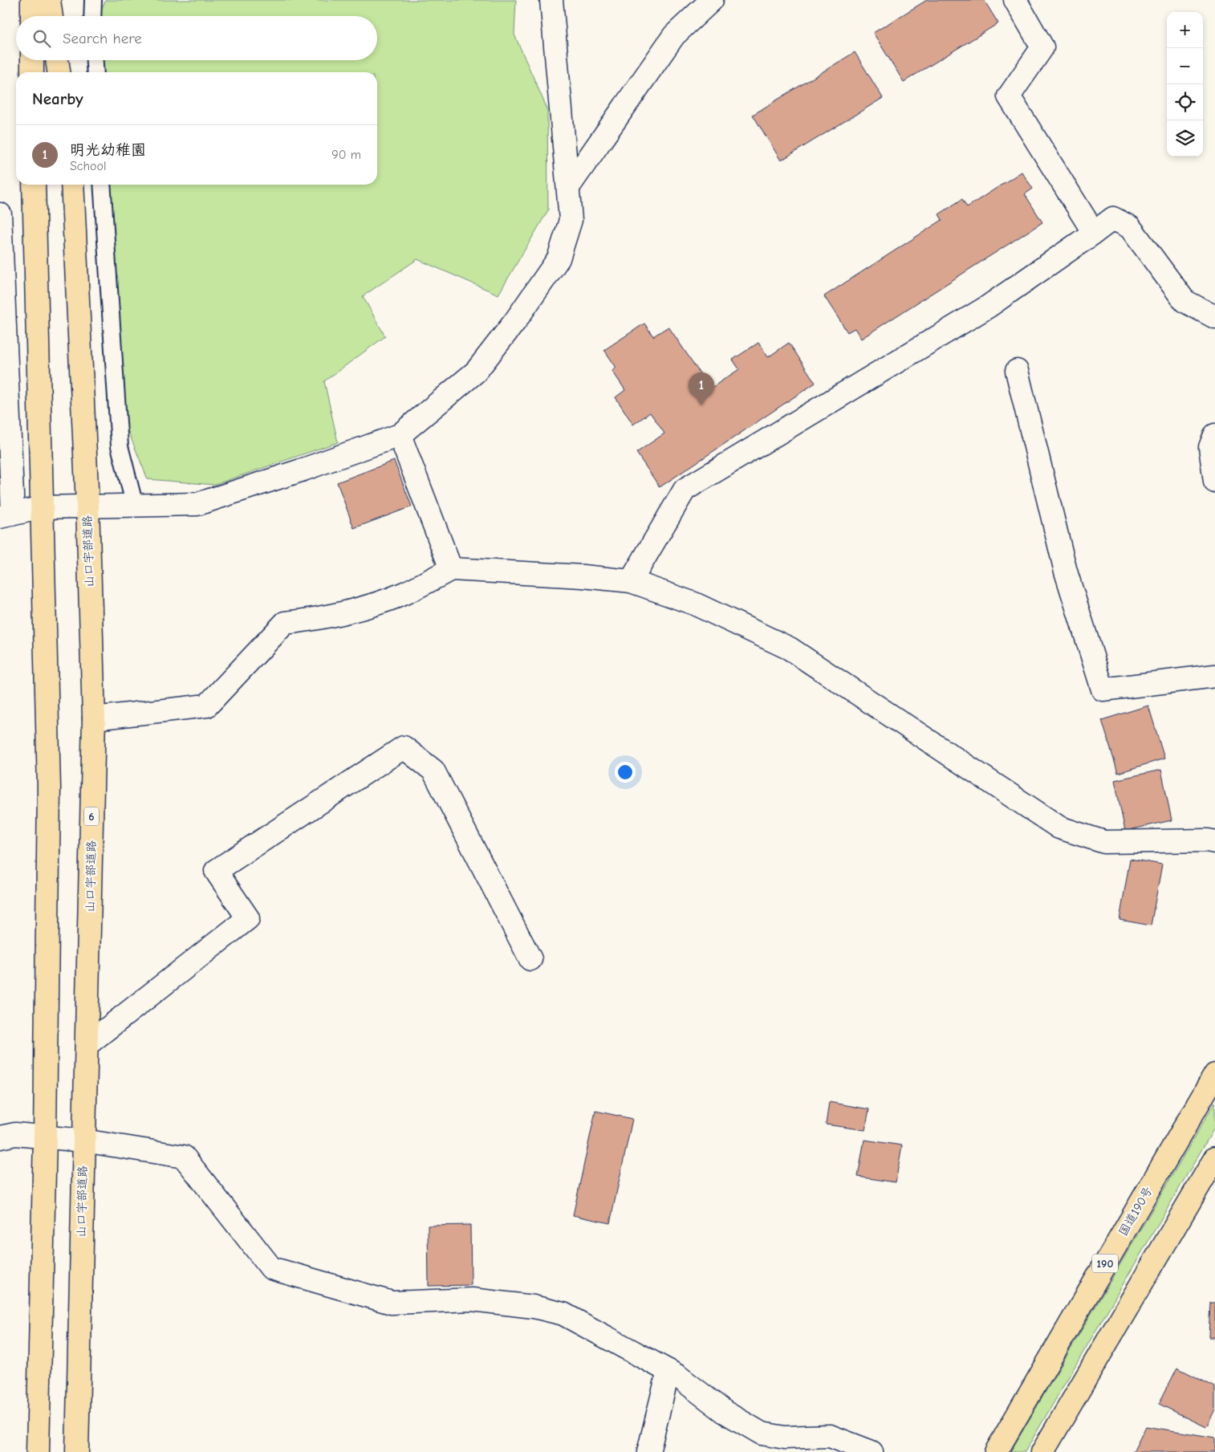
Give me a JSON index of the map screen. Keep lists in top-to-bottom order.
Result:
{
  "streets": {
    "main road": [
      "山口宇部道路",
      "6",
      "国道190号",
      "190"
    ]
  },
  "page": {
    "map_buttons": ["+", "−"],
    "search": "Search here",
    "heading": "Nearby",
    "list": [
      {
        "mark": "1",
        "name": "明光幼稚園",
        "note": "School",
        "value": "90 m"
      }
    ],
    "pins": "1"
  }
}
